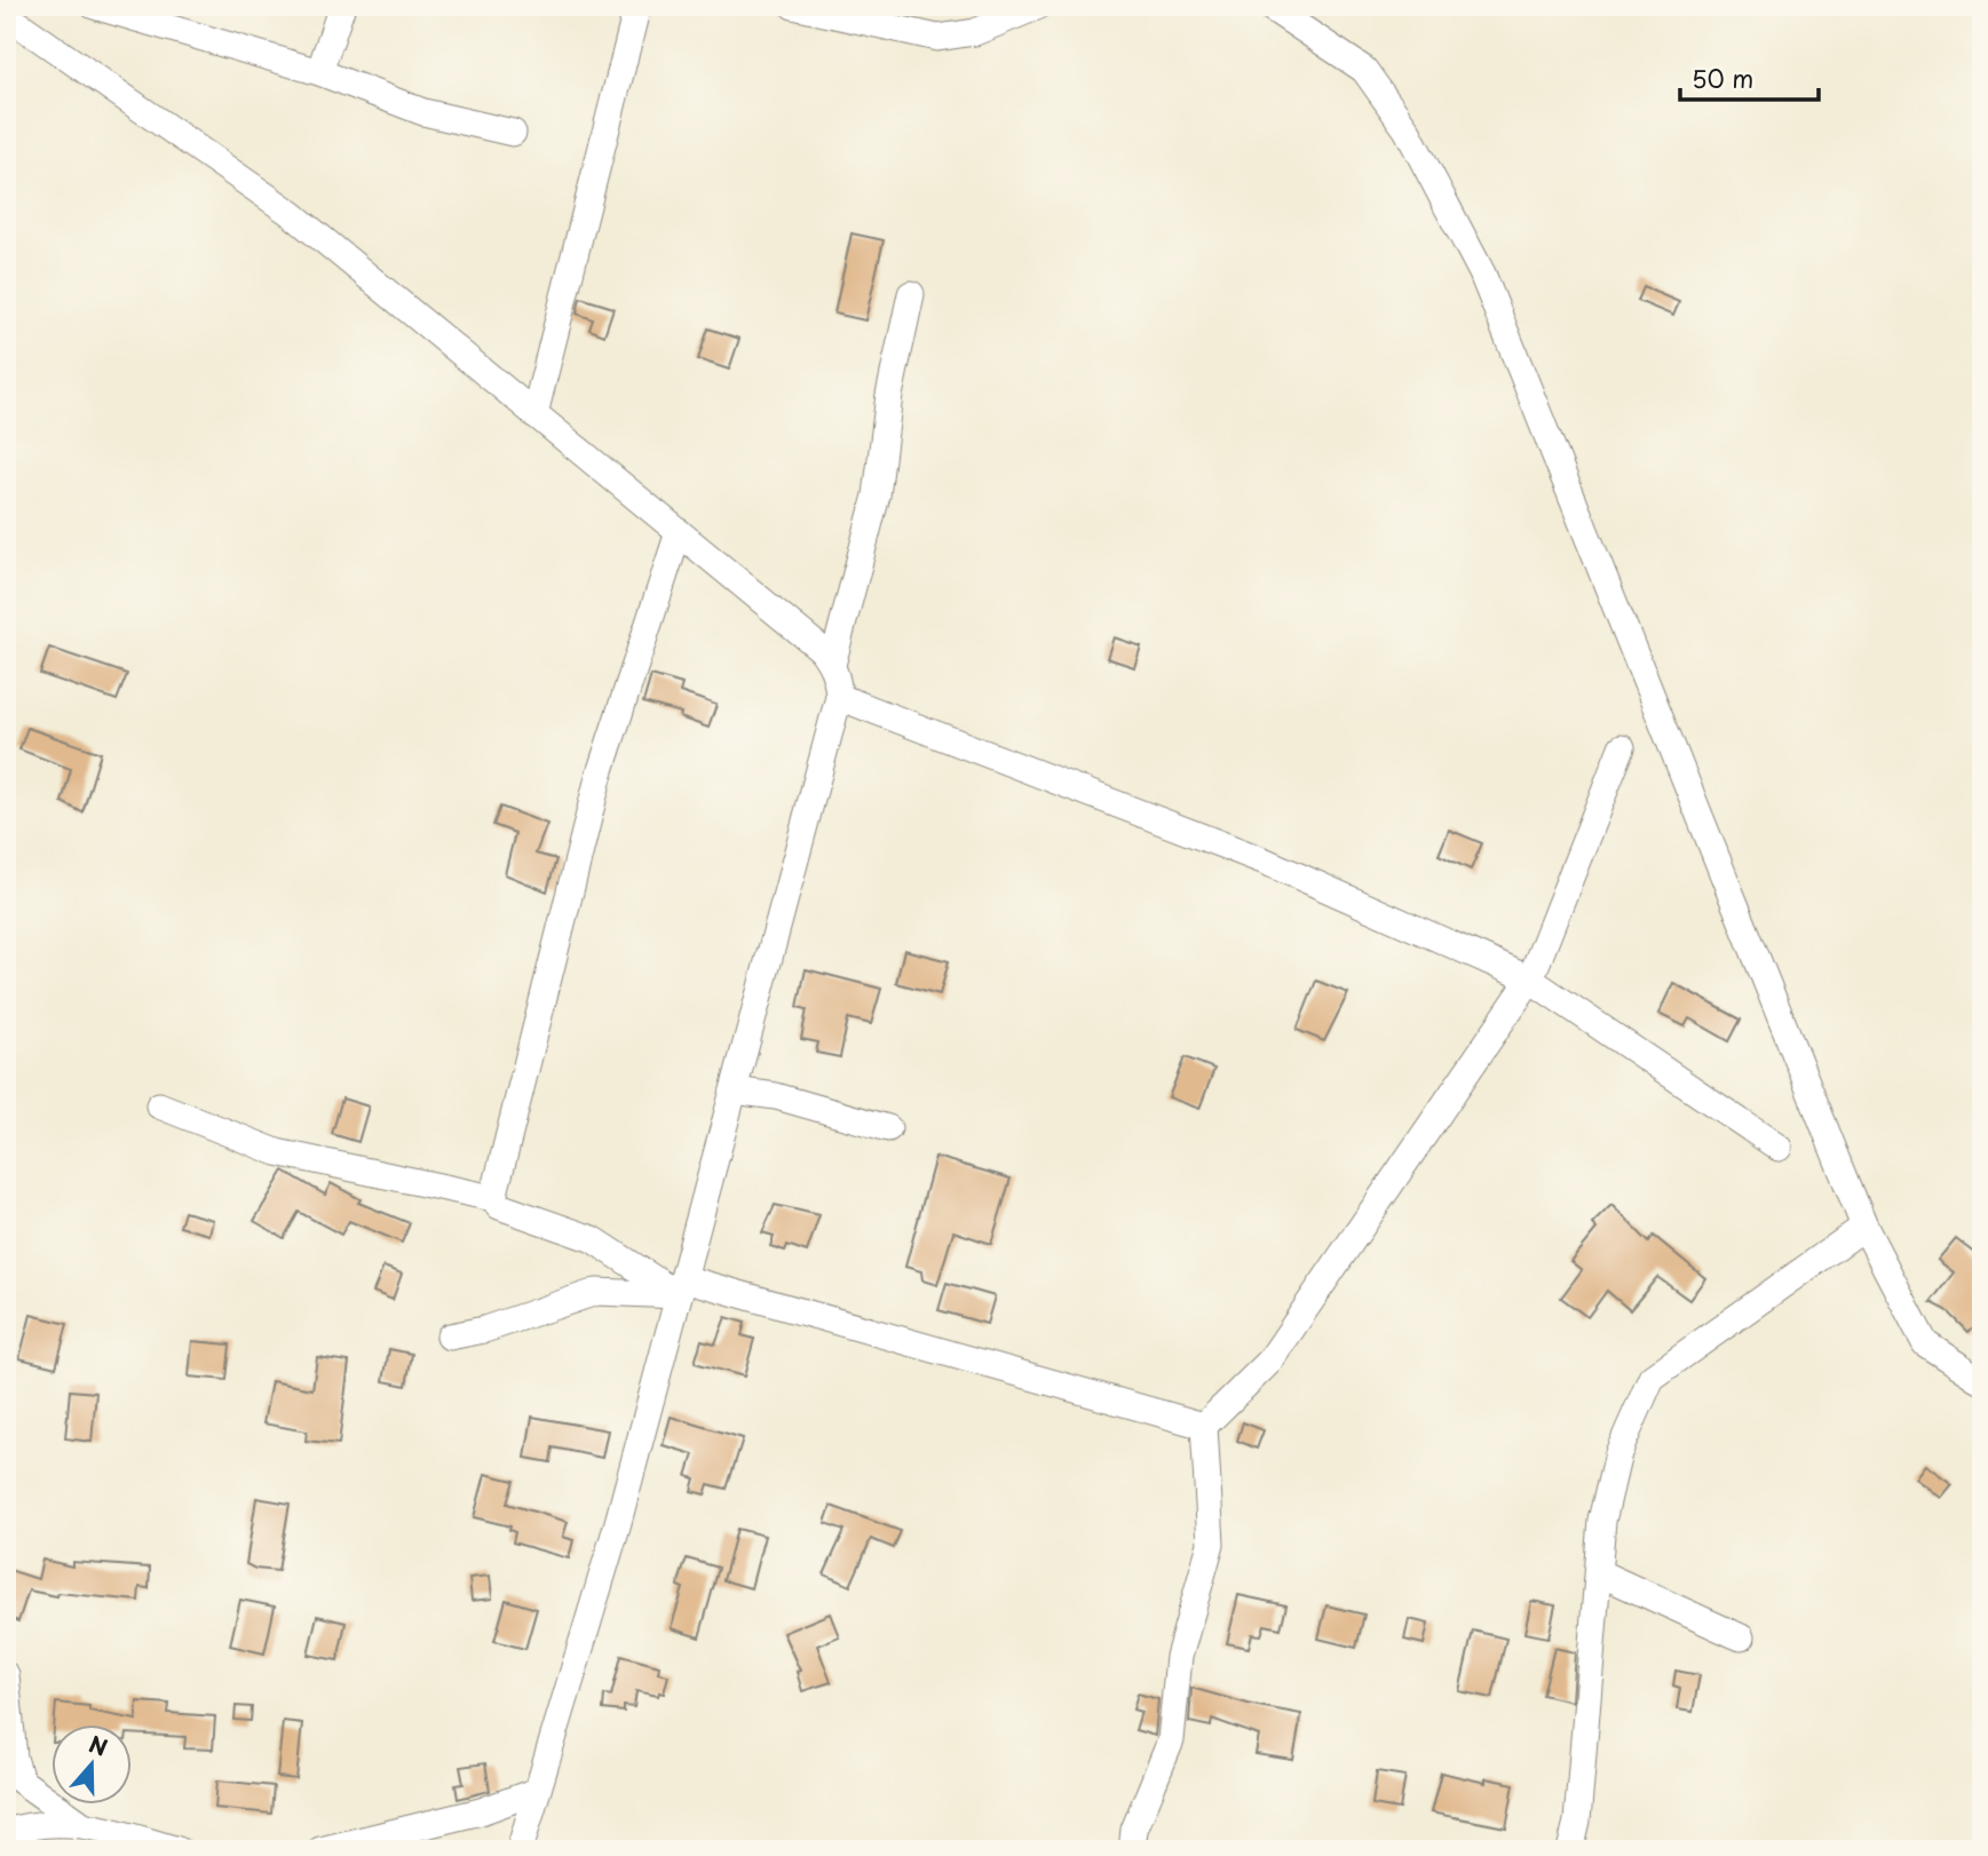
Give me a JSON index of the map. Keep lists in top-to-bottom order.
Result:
{
  "scale_bar": "50 m",
  "north": "top"
}
